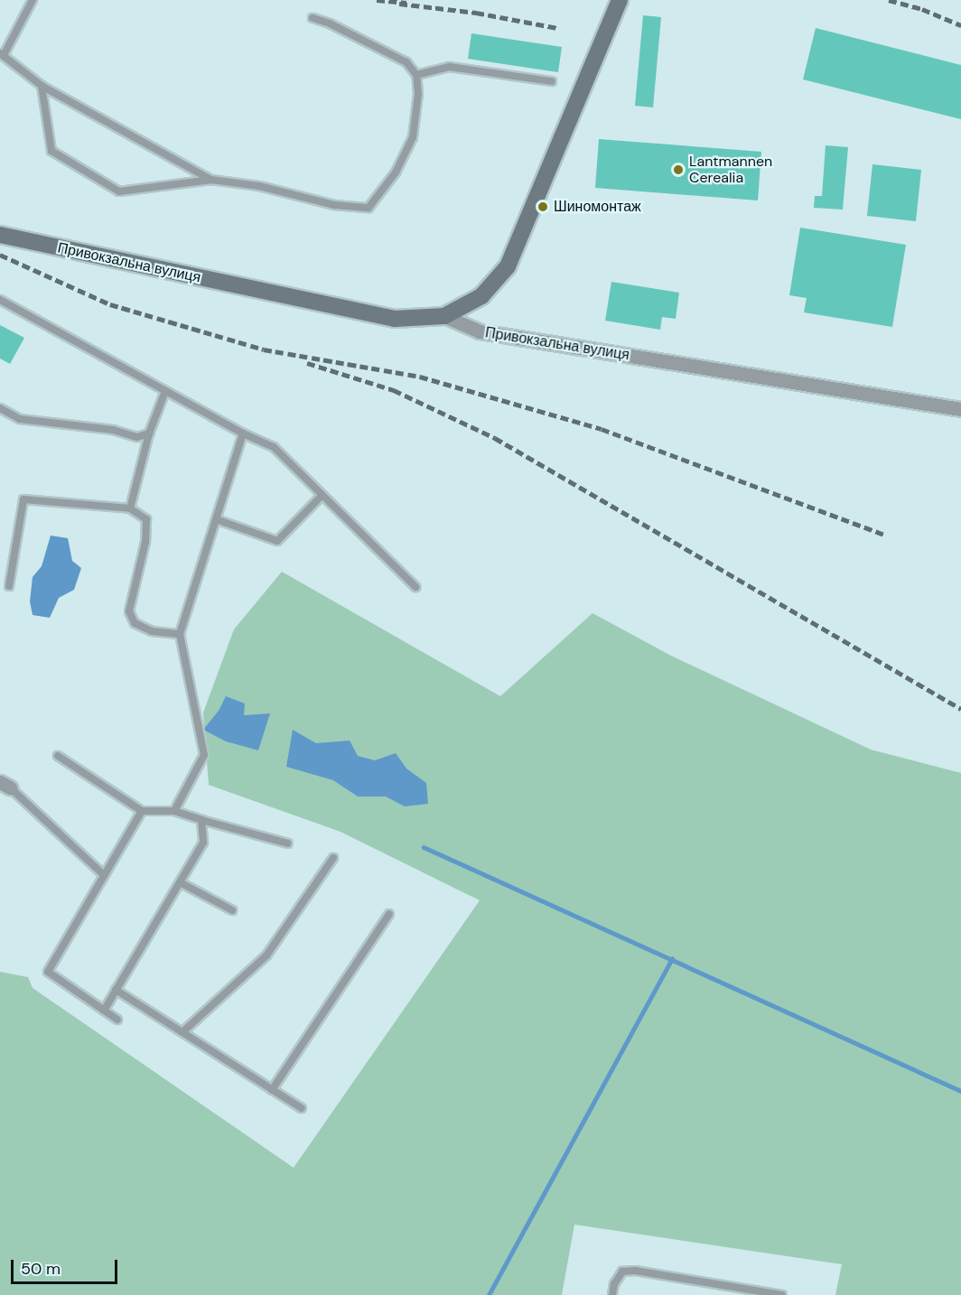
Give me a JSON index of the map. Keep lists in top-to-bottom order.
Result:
{
  "streets": {
    "main road": ["Привокзальна вулиця"]
  },
  "places": ["Lantmannen Cerealia", "Шиномонтаж"],
  "scale_bar": "50 m"
}
